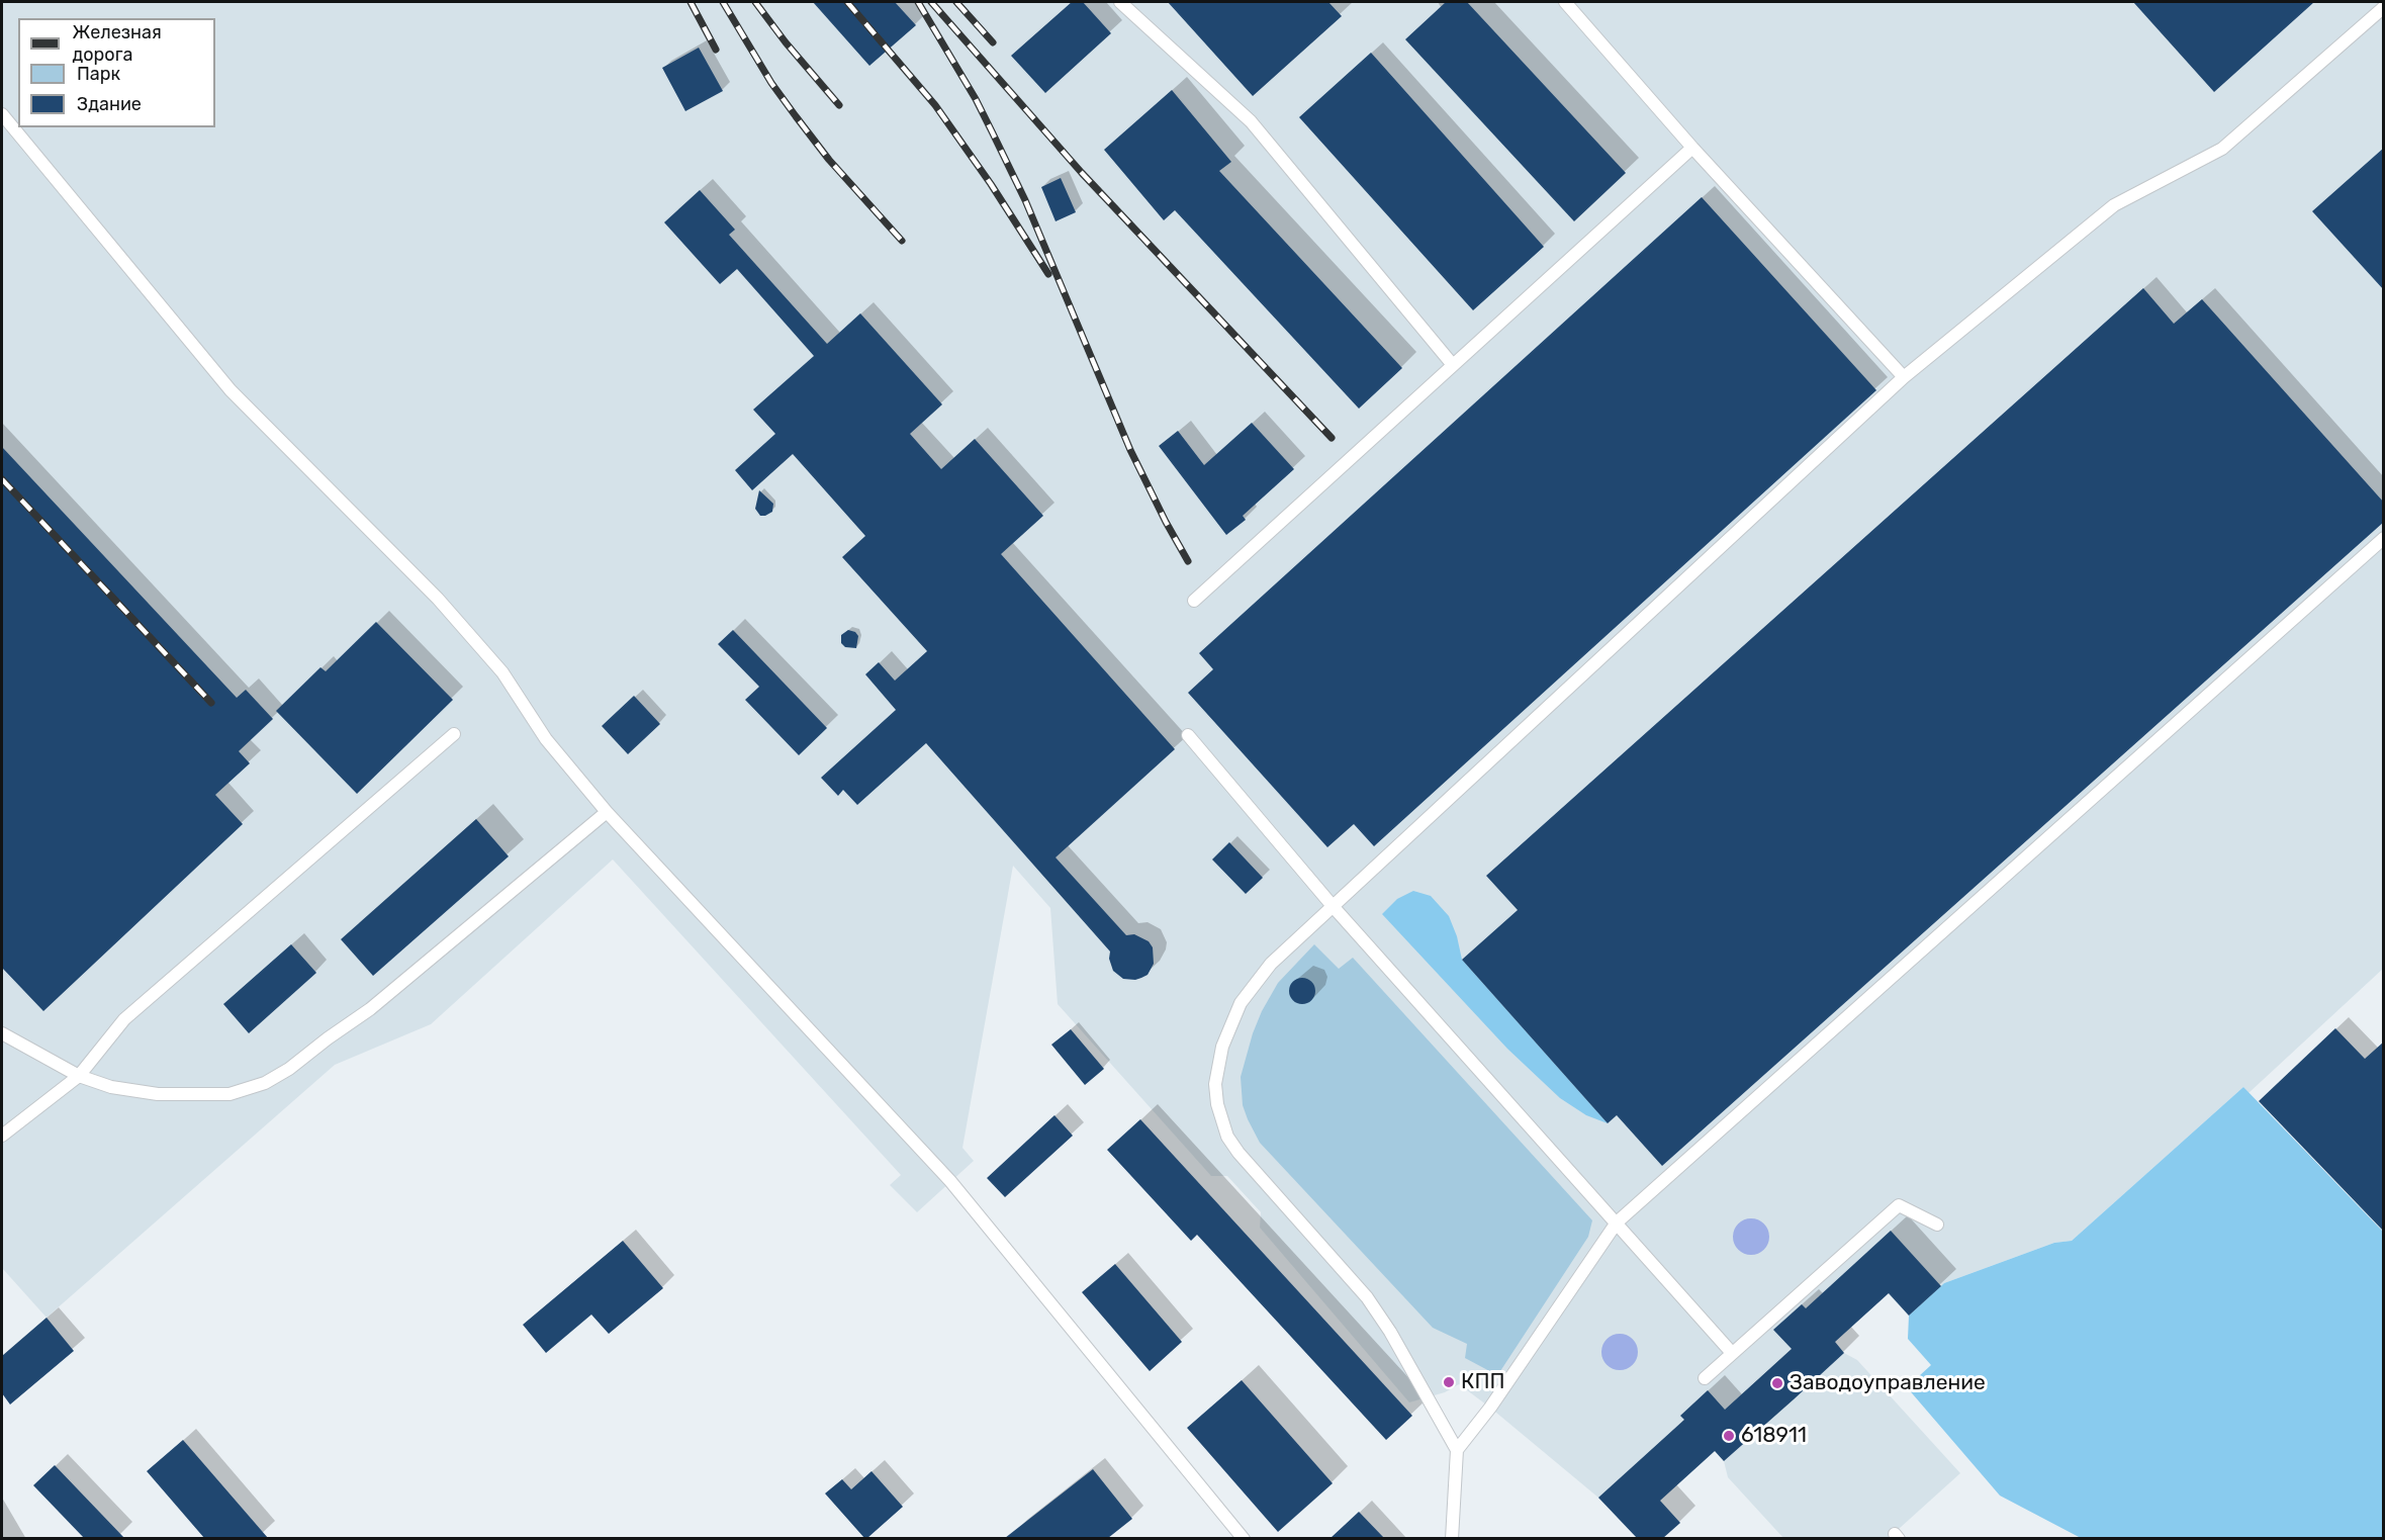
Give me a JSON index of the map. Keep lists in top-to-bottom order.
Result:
{
  "places": ["КПП", "Заводоуправление", "618911"],
  "legend": ["Железная дорога", "Парк", "Здание"]
}
